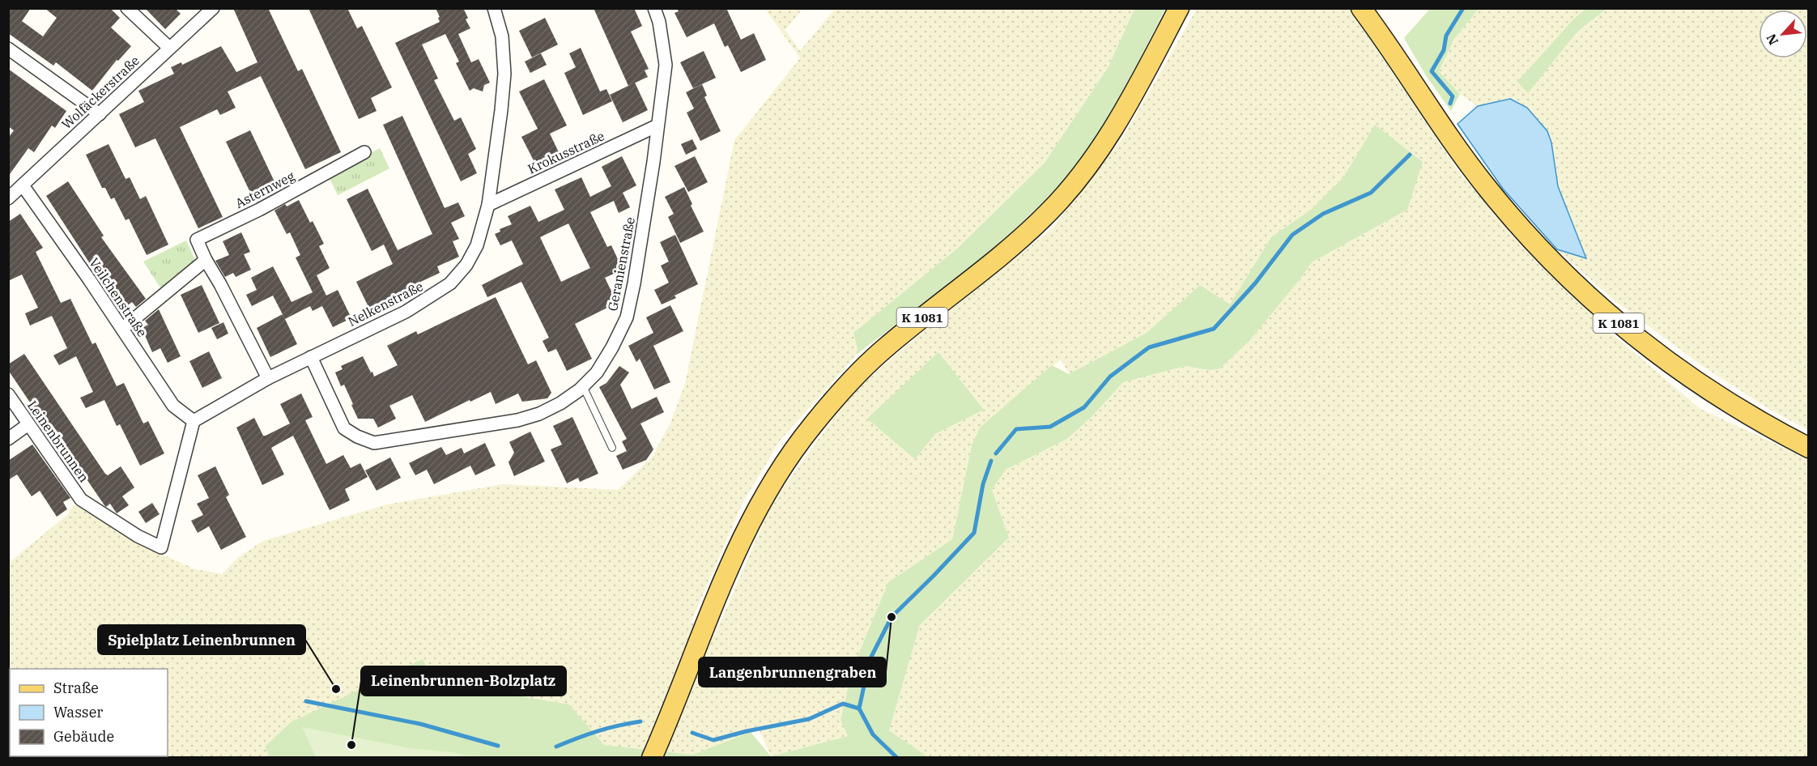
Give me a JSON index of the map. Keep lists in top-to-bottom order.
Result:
{
  "streets": {
    "main road": ["K 1081"],
    "street": [
      "Wolfäckerstraße",
      "Krokusstraße",
      "Asternweg",
      "Geranienstraße",
      "Veilchenstraße",
      "Nelkenstraße",
      "Leinenbrunnen"
    ]
  },
  "crossings": [
    ["Wolfäckerstraße", "Veilchenstraße"],
    ["Krokusstraße", "Geranienstraße"],
    ["Krokusstraße", "Nelkenstraße"],
    ["Asternweg", "Nelkenstraße"],
    ["Geranienstraße", "Nelkenstraße"],
    ["Veilchenstraße", "Nelkenstraße"],
    ["Veilchenstraße", "Leinenbrunnen"],
    ["Nelkenstraße", "Leinenbrunnen"]
  ],
  "places": ["Langenbrunnengraben", "Spielplatz Leinenbrunnen", "Leinenbrunnen-Bolzplatz"],
  "legend": ["Straße", "Wasser", "Gebäude"],
  "north": "bottom left"
}
